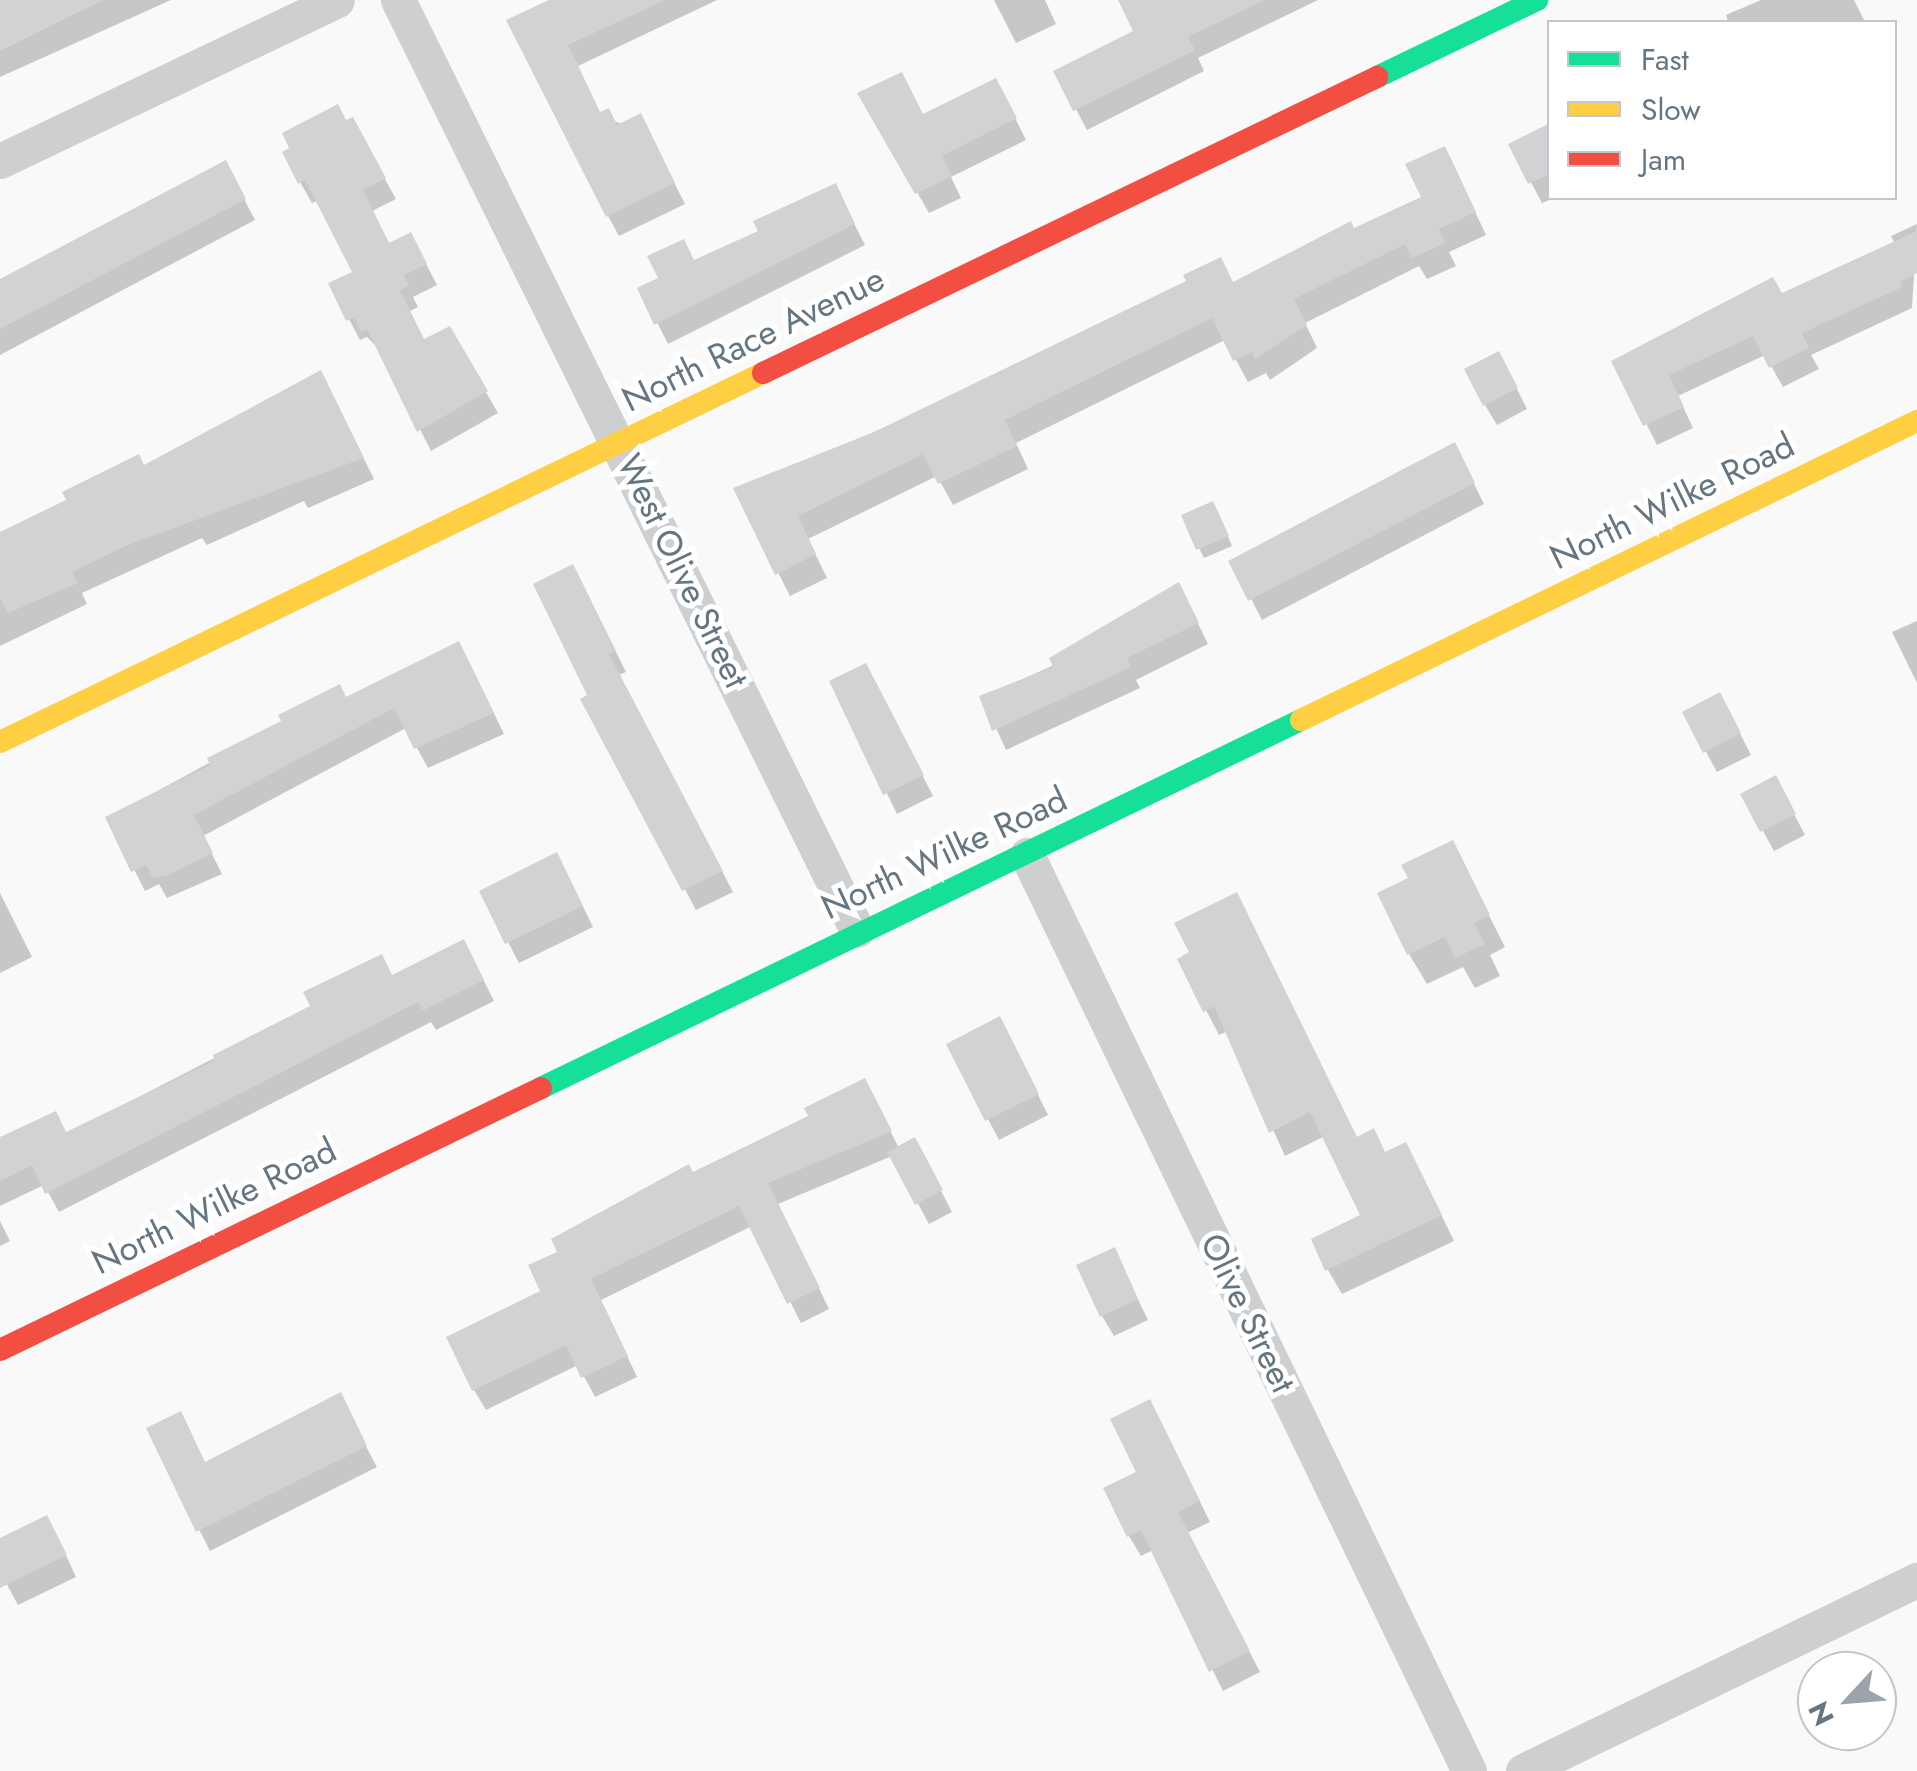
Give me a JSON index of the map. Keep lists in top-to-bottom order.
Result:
{
  "streets": {
    "street": [
      "North Race Avenue",
      "North Wilke Road",
      "West Olive Street",
      "Olive Street"
    ]
  },
  "crossings": [
    ["North Race Avenue", "West Olive Street"],
    ["North Wilke Road", "West Olive Street"],
    ["North Wilke Road", "Olive Street"]
  ],
  "legend": ["Fast", "Slow", "Jam"],
  "north": "bottom left"
}
